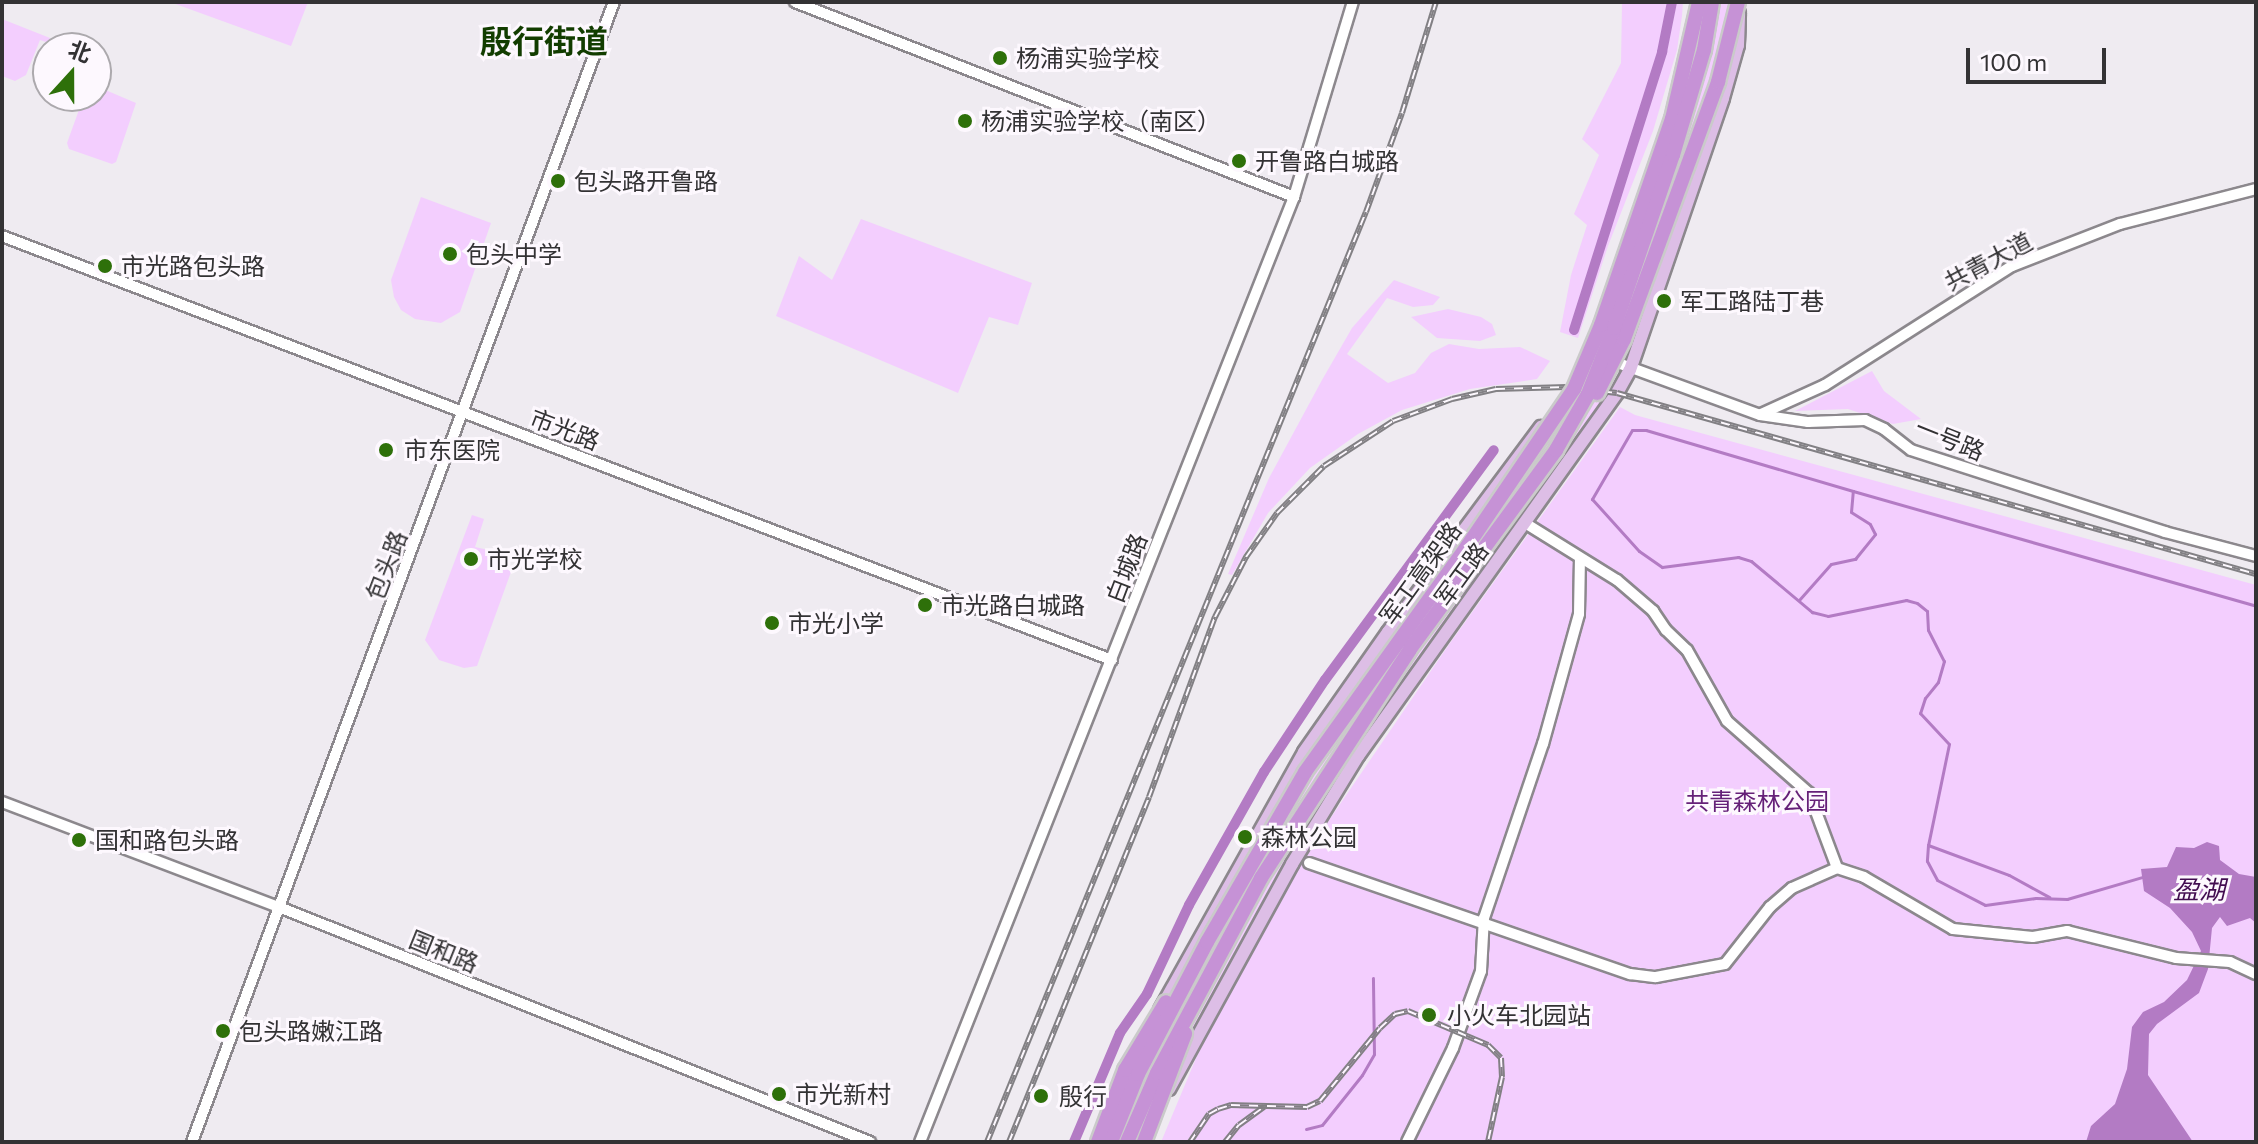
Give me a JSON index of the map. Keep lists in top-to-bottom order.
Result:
{
  "streets": {
    "highway": ["军工高架路"],
    "main road": ["军工路"],
    "street": [
      "共青大道",
      "市光路",
      "一号路",
      "包头路",
      "白城路",
      "国和路"
    ]
  },
  "crossings": [
    ["共青大道", "一号路"],
    ["市光路", "包头路"],
    ["市光路", "白城路"],
    ["一号路", "军工路"],
    ["包头路", "国和路"],
    ["军工高架路", "军工路"]
  ],
  "districts": ["殷行街道"],
  "water": ["盈湖"],
  "parks": ["共青森林公园"],
  "places": [
    "杨浦实验学校",
    "杨浦实验学校（南区）",
    "开鲁路白城路",
    "包头路开鲁路",
    "包头中学",
    "市光路包头路",
    "军工路陆丁巷",
    "市东医院",
    "市光学校",
    "市光路白城路",
    "市光小学",
    "森林公园",
    "国和路包头路",
    "小火车北园站",
    "包头路嫩江路",
    "市光新村",
    "殷行"
  ],
  "scale_bar": "100 m",
  "north": "top"
}
